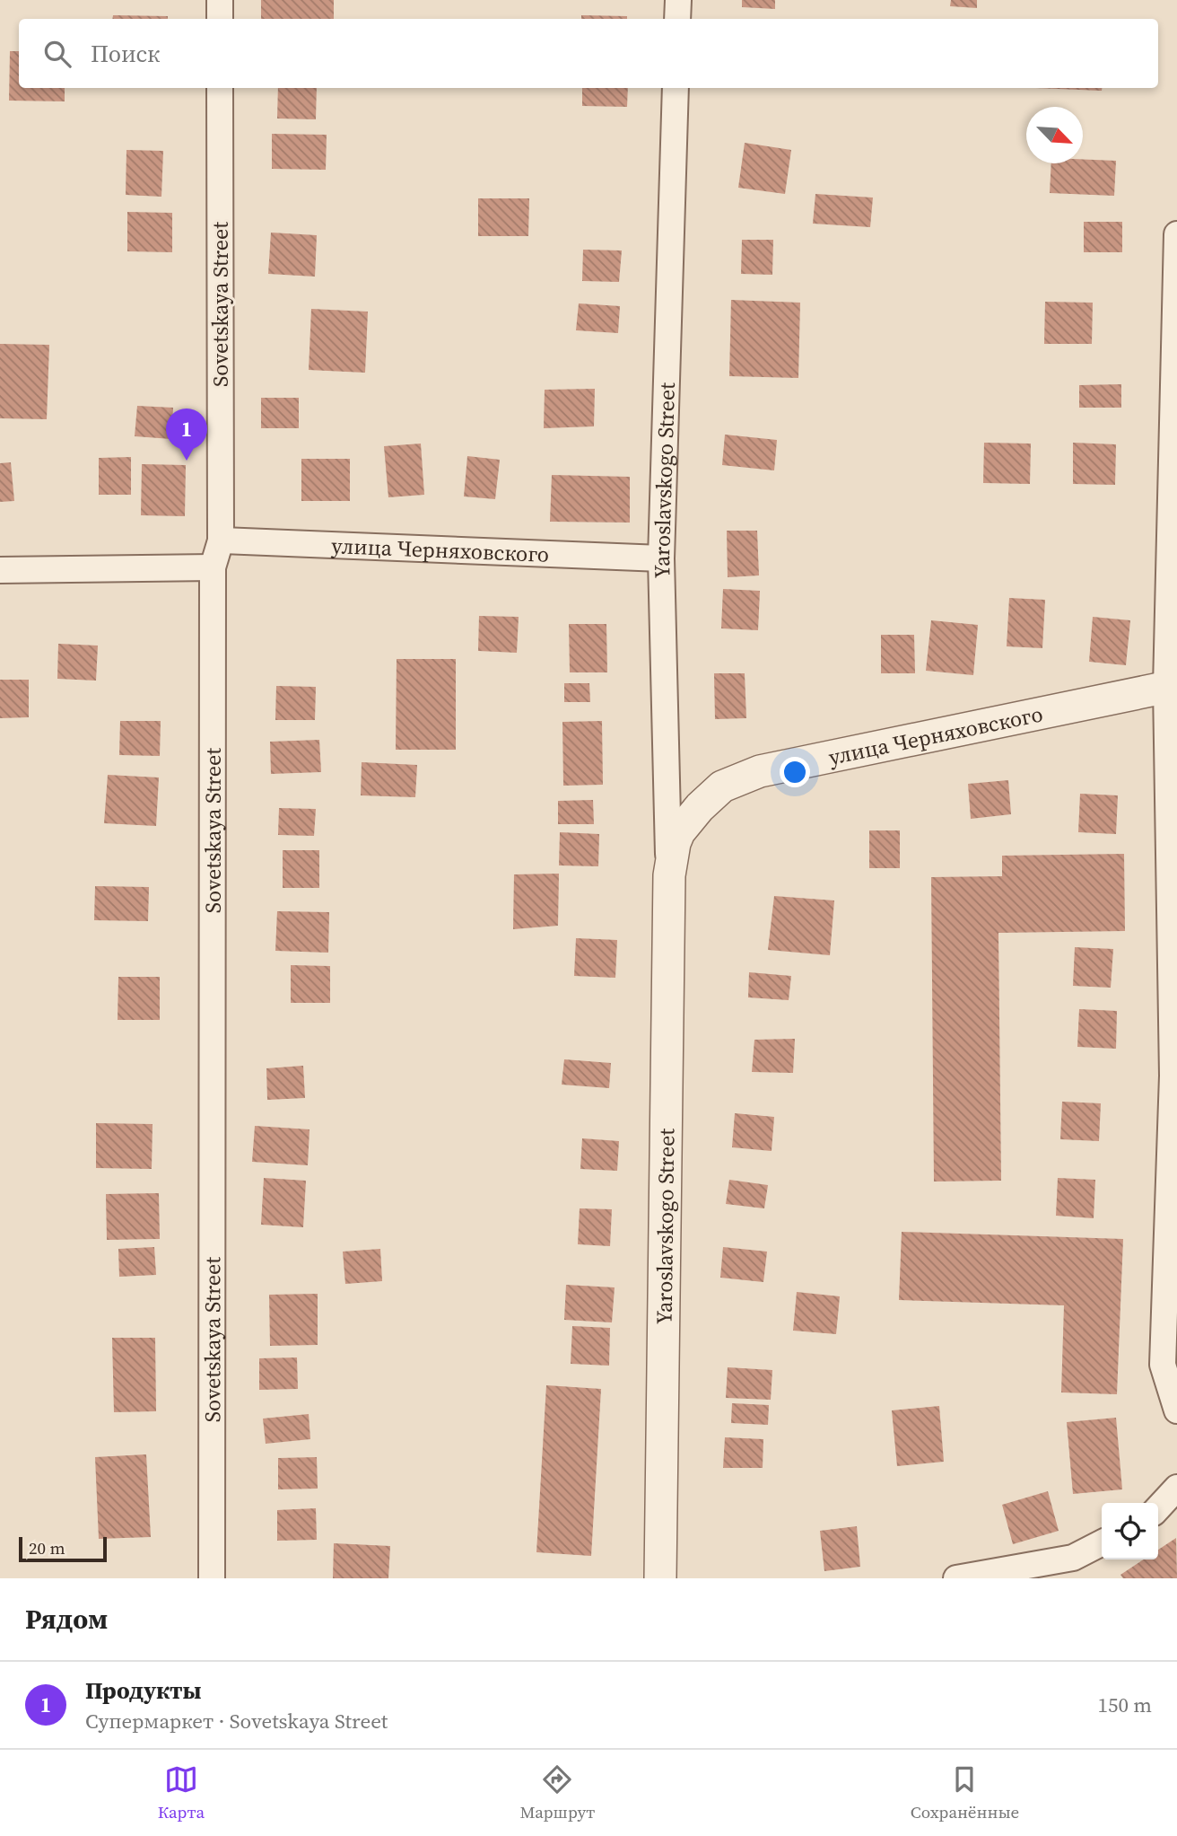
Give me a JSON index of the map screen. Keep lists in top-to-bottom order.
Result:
{
  "streets": {
    "street": ["Sovetskaya Street", "Yaroslavskogo Street", "улица Черняховского"]
  },
  "crossings": [
    ["Sovetskaya Street", "улица Черняховского"],
    ["Yaroslavskogo Street", "улица Черняховского"]
  ],
  "scale_bar": "20 m",
  "north": "bottom right",
  "page": {
    "search": "Поиск",
    "pins": "1",
    "scale": "20 m",
    "heading": "Рядом",
    "list": [
      {
        "mark": "1",
        "name": "Продукты",
        "note": "Супермаркет · Sovetskaya Street",
        "value": "150 m"
      }
    ],
    "nav": ["Карта", "Маршрут", "Сохранённые"]
  }
}
